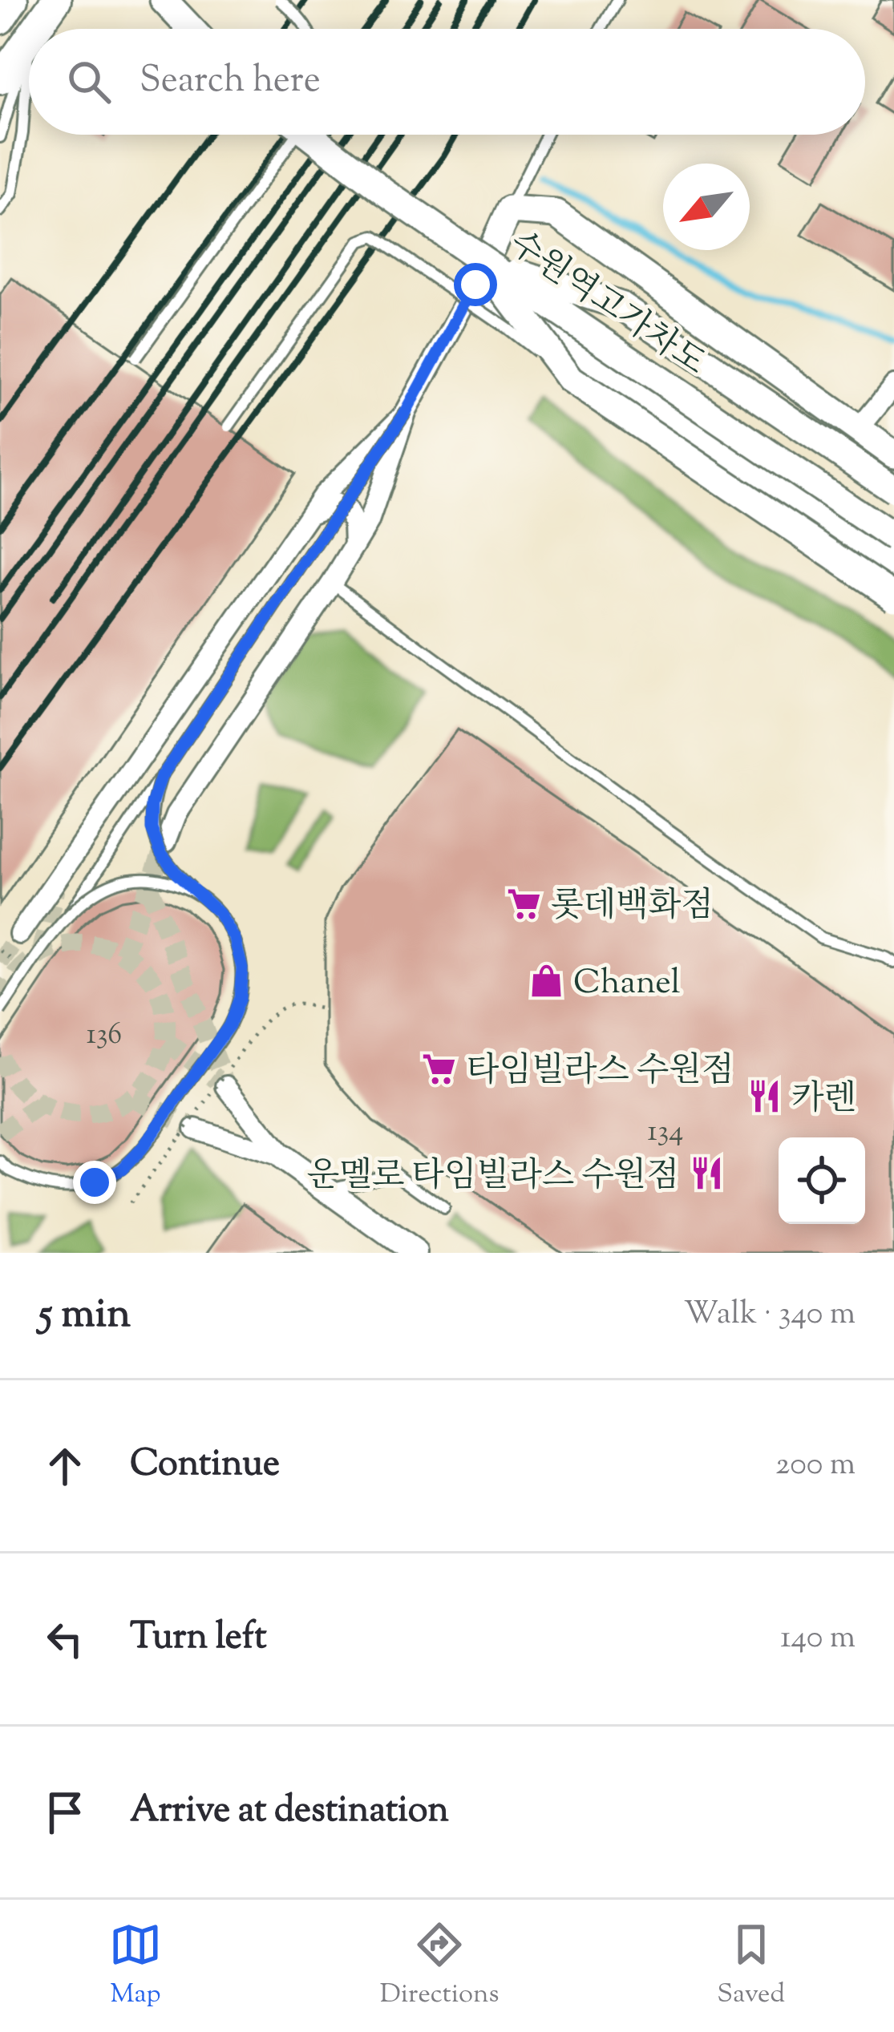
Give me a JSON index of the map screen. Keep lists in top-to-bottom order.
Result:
{
  "streets": {
    "main road": ["수원역고가차도"]
  },
  "places": {
    "supermarket": ["롯데백화점", "타임빌라스 수원점"],
    "shop": ["Chanel"],
    "restaurant": ["카렌", "운멜로 타임빌라스 수원점"]
  },
  "house_numbers": ["136", "134"],
  "north": "bottom left",
  "page": {
    "search": "Search here",
    "heading": ["5 min", "Walk · 340 m"],
    "list": [
      ["Continue", "200 m"],
      ["Turn left", "140 m"],
      "Arrive at destination"
    ],
    "nav": ["Map", "Directions", "Saved"]
  }
}
